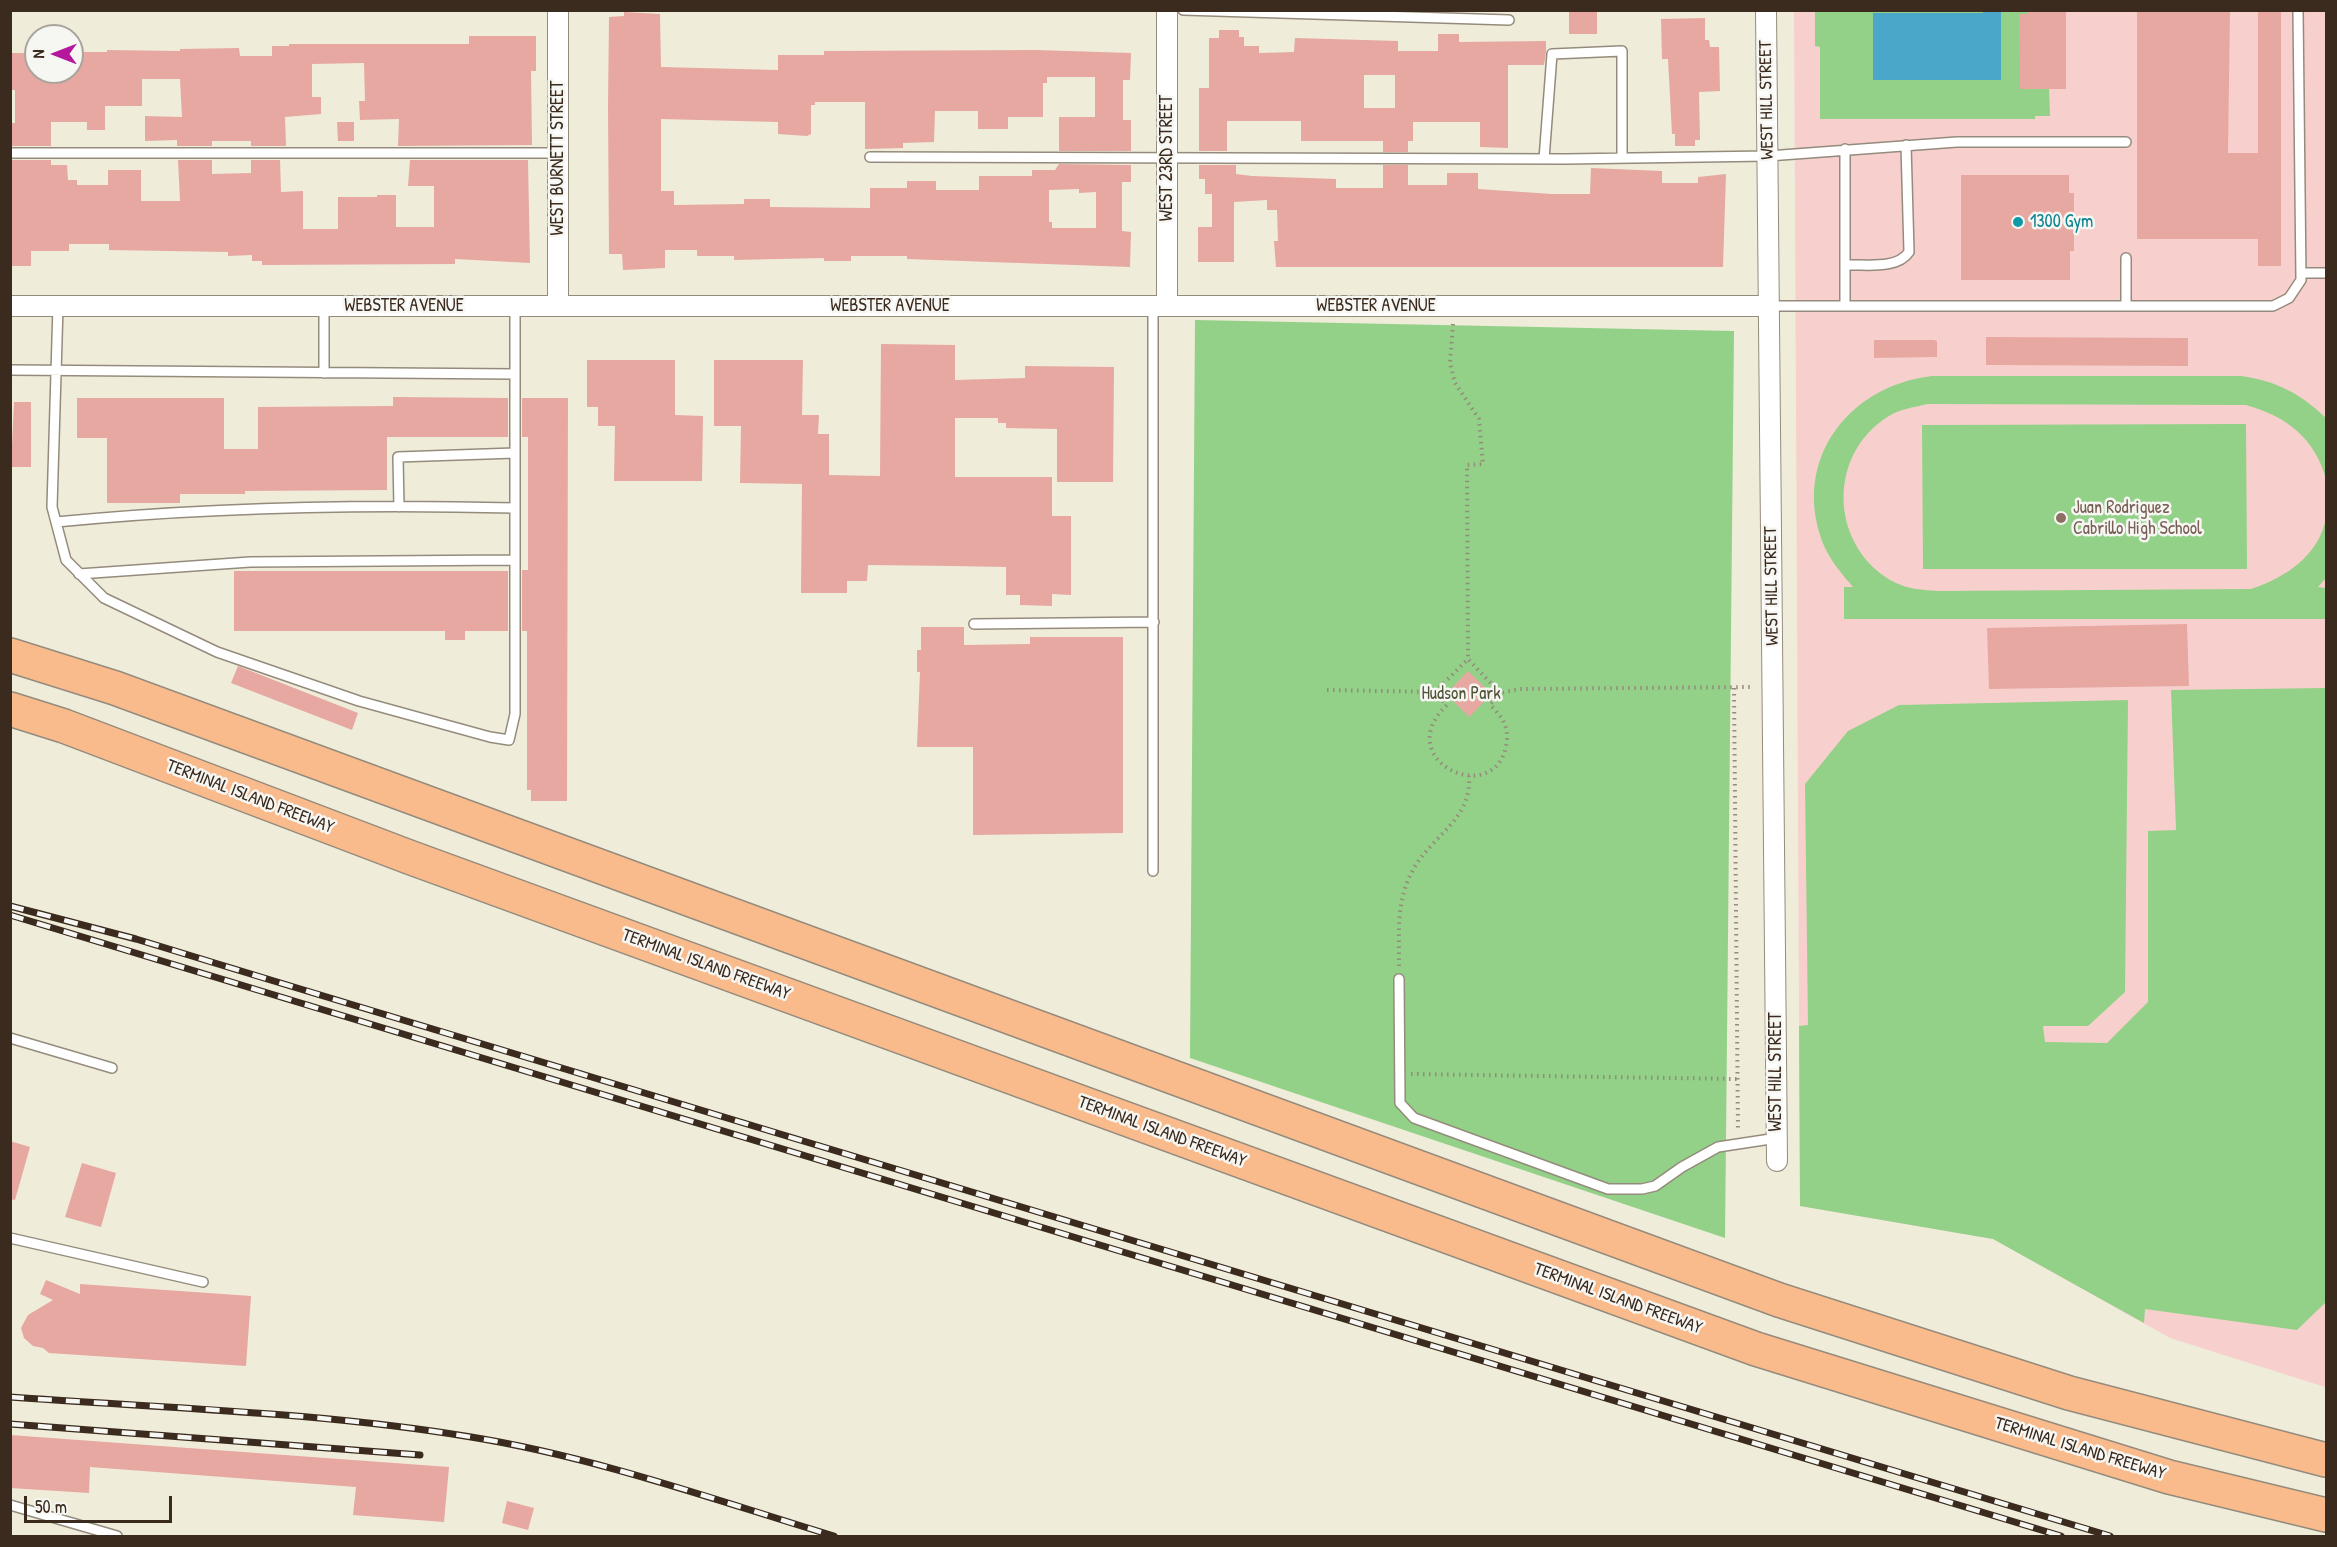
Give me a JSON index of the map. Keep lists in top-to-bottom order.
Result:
{
  "streets": {
    "highway": ["TERMINAL ISLAND FREEWAY"],
    "street": [
      "WEST HILL STREET",
      "WEST BURNETT STREET",
      "WEST 23RD STREET",
      "WEBSTER AVENUE"
    ]
  },
  "crossings": [
    ["WEST HILL STREET", "WEBSTER AVENUE"],
    ["WEST BURNETT STREET", "WEBSTER AVENUE"],
    ["WEST 23RD STREET", "WEBSTER AVENUE"]
  ],
  "parks": ["Hudson Park"],
  "places": ["1300 Gym", "Juan Rodriguez Cabrillo High School"],
  "scale_bar": "50 m",
  "north": "left"
}
